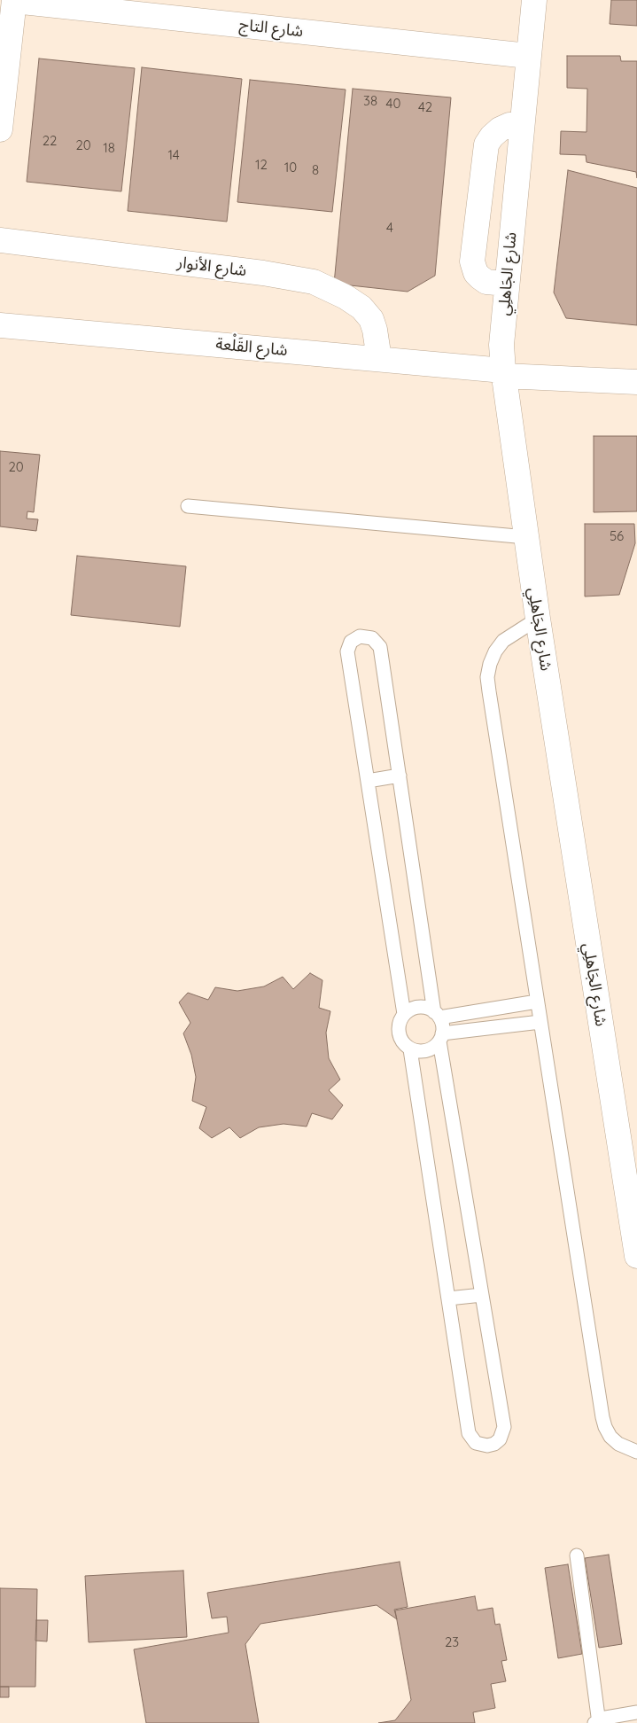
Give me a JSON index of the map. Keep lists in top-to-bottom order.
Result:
{
  "streets": {
    "street": [
      "شارع التاج",
      "شارع الأنوار",
      "شارع الجَاهلِي",
      "شارع القَلْعة"
    ]
  },
  "crossings": [
    ["شارع التاج", "شارع الجَاهلِي"],
    ["شارع الأنوار", "شارع القَلْعة"],
    ["شارع الجَاهلِي", "شارع القَلْعة"]
  ],
  "house_numbers": [
    "38",
    "40",
    "42",
    "22",
    "20",
    "18",
    "14",
    "12",
    "10",
    "8",
    "4",
    "20",
    "56",
    "23"
  ]
}
